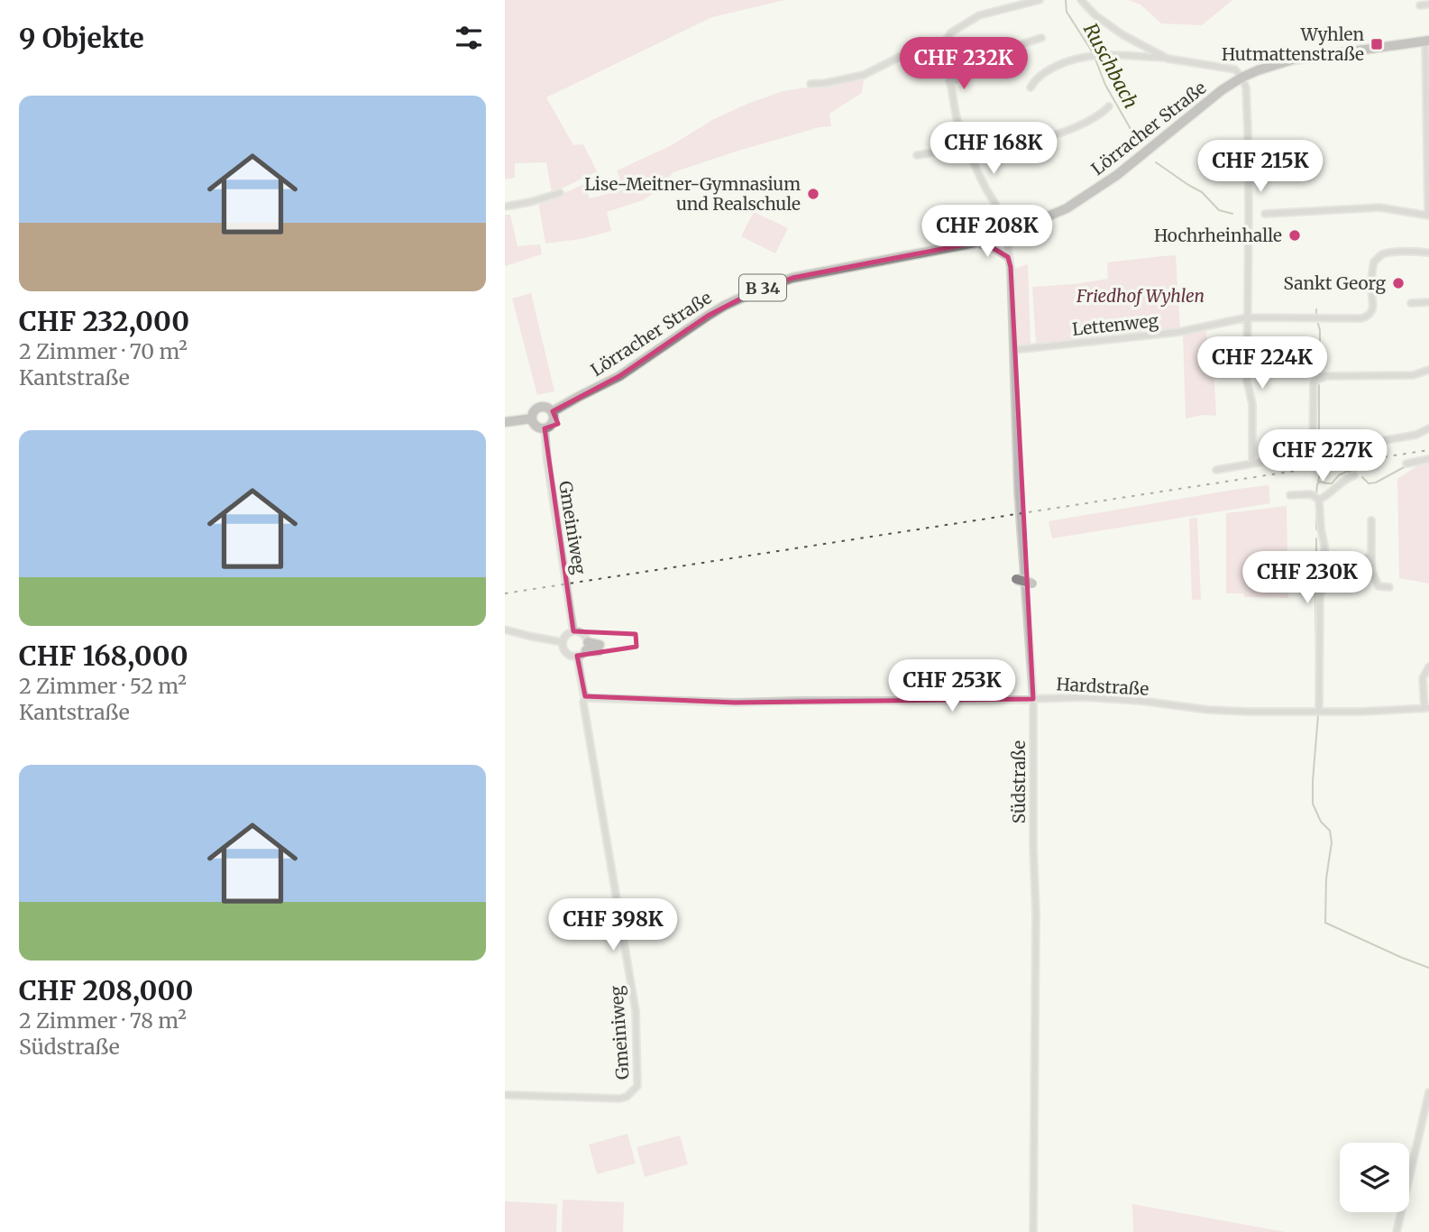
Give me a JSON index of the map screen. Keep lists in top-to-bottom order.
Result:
{
  "streets": {
    "main road": ["Lörracher Straße", "B 34"],
    "street": [
      "Lettenweg",
      "Gmeiniweg",
      "Hardstraße",
      "Südstraße"
    ]
  },
  "crossings": [
    ["Lörracher Straße", "Gmeiniweg"],
    ["Lörracher Straße", "Südstraße"],
    ["Lettenweg", "Südstraße"],
    ["Gmeiniweg", "Hardstraße"],
    ["Hardstraße", "Südstraße"]
  ],
  "water": ["Ruschbach"],
  "parks": ["Friedhof Wyhlen"],
  "places": {
    "transit": ["Wyhlen Hutmattenstraße"],
    "other": ["Lise-Meitner-Gymnasium und Realschule", "Hochrheinhalle", "Sankt Georg"]
  },
  "page": {
    "heading": "9 Objekte",
    "price": [
      "CHF 232K",
      "CHF 168K",
      "CHF 215K",
      "CHF 208K",
      "CHF 224K",
      "CHF 227K",
      "CHF 230K",
      "CHF 253K",
      "CHF 398K"
    ],
    "list": [
      {
        "name": "CHF 232,000",
        "note": "2 Zimmer · 70 m² · Kantstraße"
      },
      {
        "name": "CHF 168,000",
        "note": "2 Zimmer · 52 m² · Kantstraße"
      },
      {
        "name": "CHF 208,000",
        "note": "2 Zimmer · 78 m² · Südstraße"
      }
    ]
  }
}
